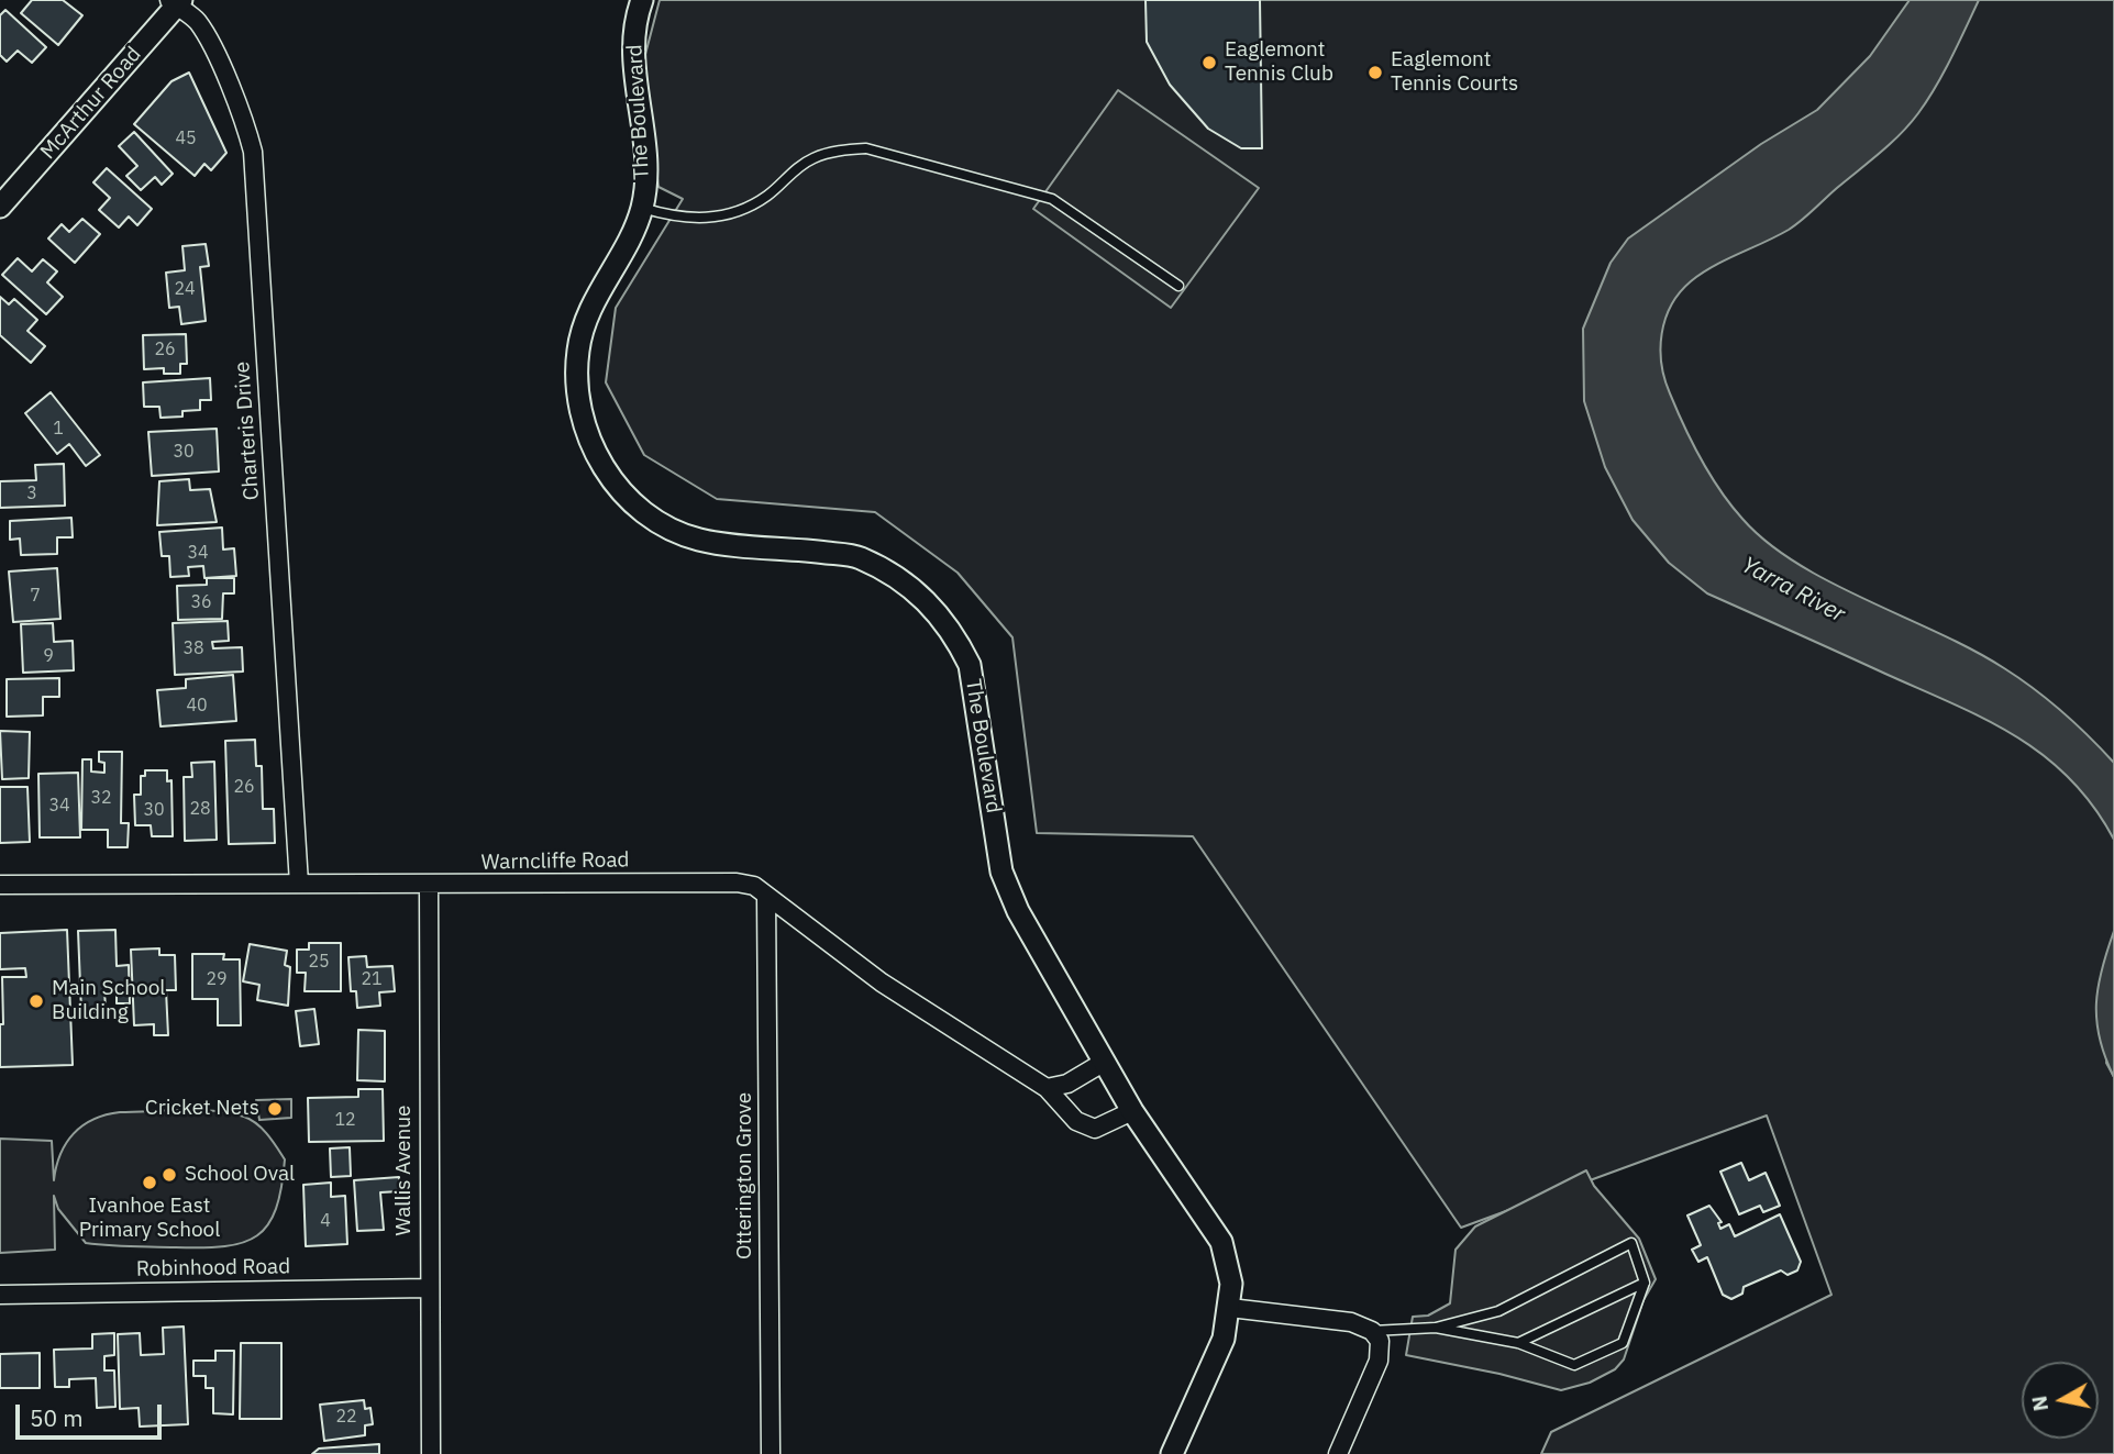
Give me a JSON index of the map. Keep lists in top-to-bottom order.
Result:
{
  "streets": {
    "street": [
      "McArthur Road",
      "The Boulevard",
      "Charteris Drive",
      "Warncliffe Road",
      "Wallis Avenue",
      "Otterington Grove",
      "Robinhood Road"
    ]
  },
  "crossings": [
    ["McArthur Road", "Charteris Drive"],
    ["The Boulevard", "Warncliffe Road"],
    ["Charteris Drive", "Warncliffe Road"],
    ["Warncliffe Road", "Wallis Avenue"],
    ["Warncliffe Road", "Otterington Grove"],
    ["Wallis Avenue", "Robinhood Road"]
  ],
  "water": ["Yarra River"],
  "places": [
    "Eaglemont Tennis Club",
    "Eaglemont Tennis Courts",
    "Main School Building",
    "Cricket Nets",
    "School Oval",
    "Ivanhoe East Primary School"
  ],
  "house_numbers": [
    "45",
    "24",
    "26",
    "1",
    "30",
    "3",
    "34",
    "7",
    "36",
    "38",
    "9",
    "40",
    "26",
    "32",
    "34",
    "28",
    "30",
    "25",
    "29",
    "21",
    "12",
    "4",
    "22"
  ],
  "scale_bar": "50 m",
  "north": "left"
}
